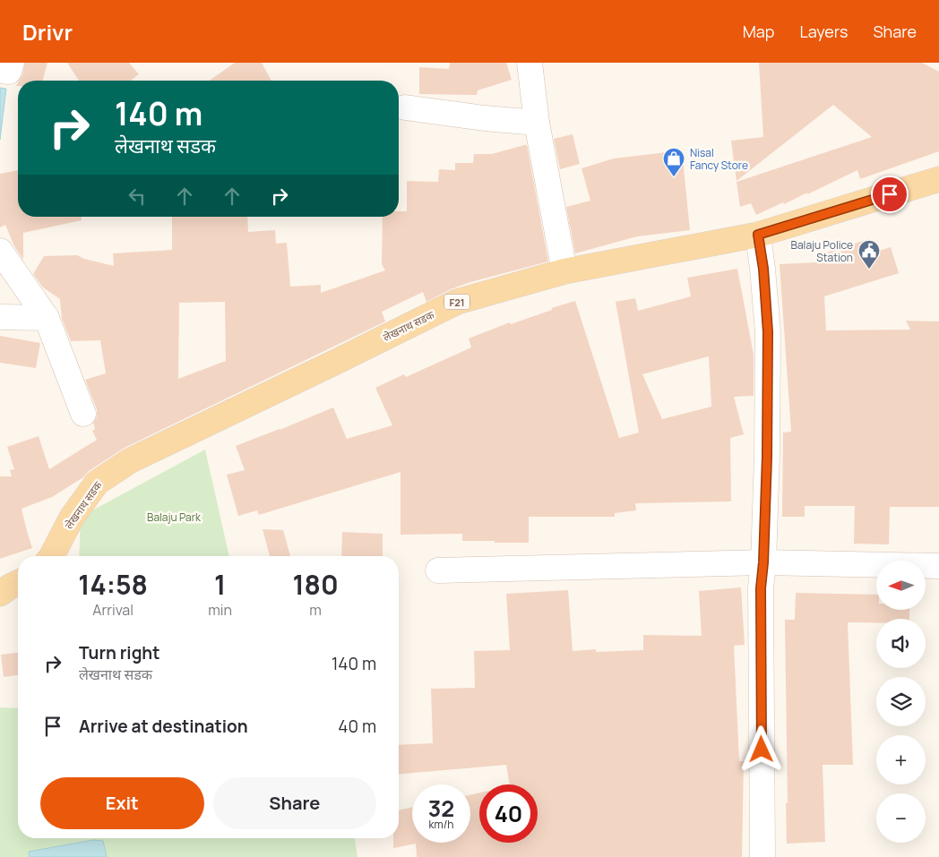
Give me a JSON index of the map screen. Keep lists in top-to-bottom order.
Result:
{
  "streets": {
    "main road": ["F21", "लेखनाथ सडक"]
  },
  "parks": ["Balaju Park"],
  "places": {
    "shop": ["Nisal Fancy Store"],
    "public building": ["Balaju Police Station"]
  },
  "north": "left",
  "page": {
    "header": "Drivr",
    "nav": ["Map", "Layers", "Share"],
    "turn": ["140 m", "लेखनाथ सडक"],
    "eta": [
      "14:58",
      "Arrival",
      "1",
      "min",
      "180",
      "m"
    ],
    "map_buttons": ["+", "−"],
    "list": [
      {
        "name": "Turn right",
        "note": "लेखनाथ सडक",
        "value": "140 m"
      },
      {
        "name": "Arrive at destination",
        "value": "40 m"
      }
    ],
    "buttons": ["Exit", "Share"],
    "speed": "32 km/h",
    "limit": "40"
  }
}
